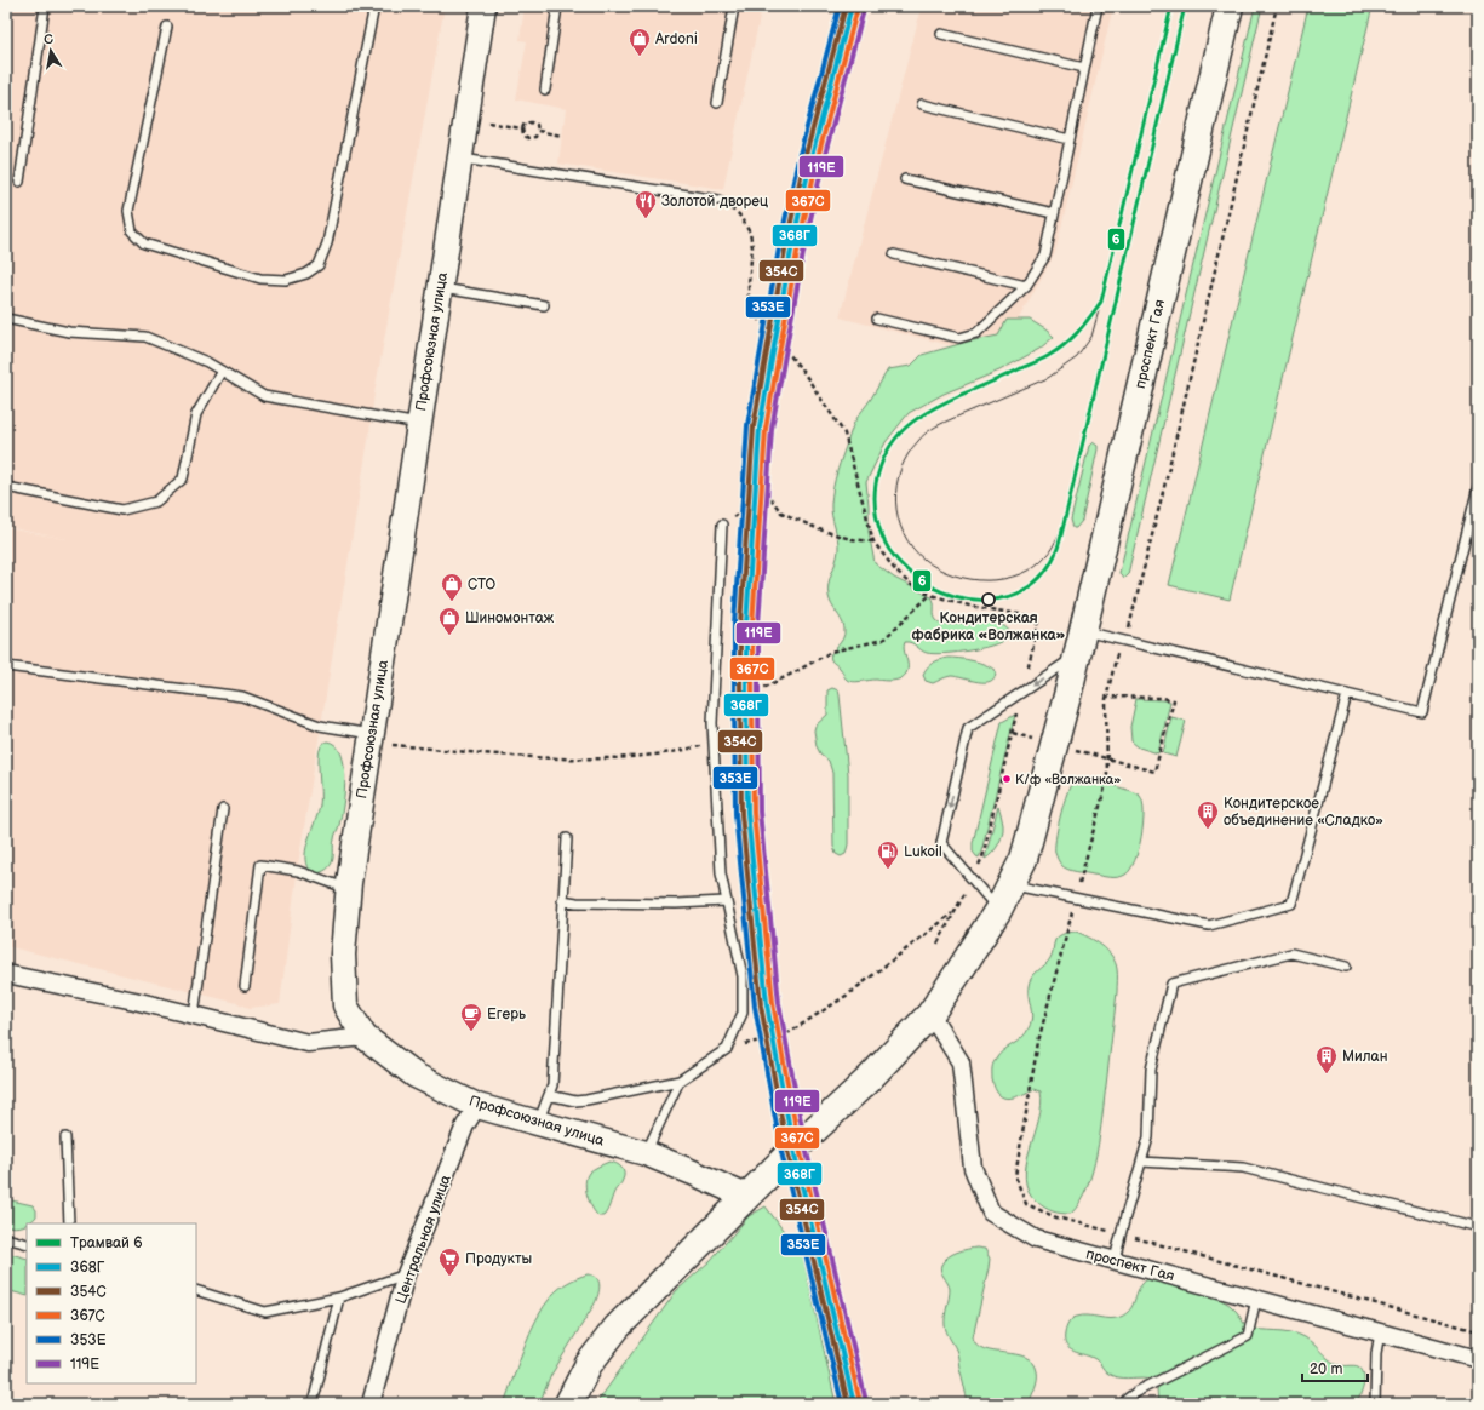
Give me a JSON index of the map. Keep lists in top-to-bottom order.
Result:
{
  "streets": {
    "main road": ["проспект Гая"],
    "street": ["Профсоюзная улица", "Центральная улица"]
  },
  "crossings": [
    ["Профсоюзная улица", "проспект Гая"],
    ["Профсоюзная улица", "Центральная улица"]
  ],
  "places": {
    "shop": ["Ardoni", "СТО", "Шиномонтаж"],
    "restaurant": ["Золотой дворец"],
    "other": ["Кондитерская фабрика «Волжанка»", "К/ф «Волжанка»"],
    "building": ["Кондитерское объединение «Сладко»", "Милан"],
    "fuel station": ["Lukoil"],
    "cafe": ["Егерь"],
    "supermarket": ["Продукты"]
  },
  "lines": [
    "tram line 6",
    "transit line 368Г",
    "transit line 354С",
    "transit line 353Е",
    "transit line 367С",
    "transit line 119Е"
  ],
  "legend": [
    "Трамвай 6",
    "368Г",
    "354С",
    "367С",
    "353Е",
    "119Е"
  ],
  "scale_bar": "20 m",
  "north": "top"
}
